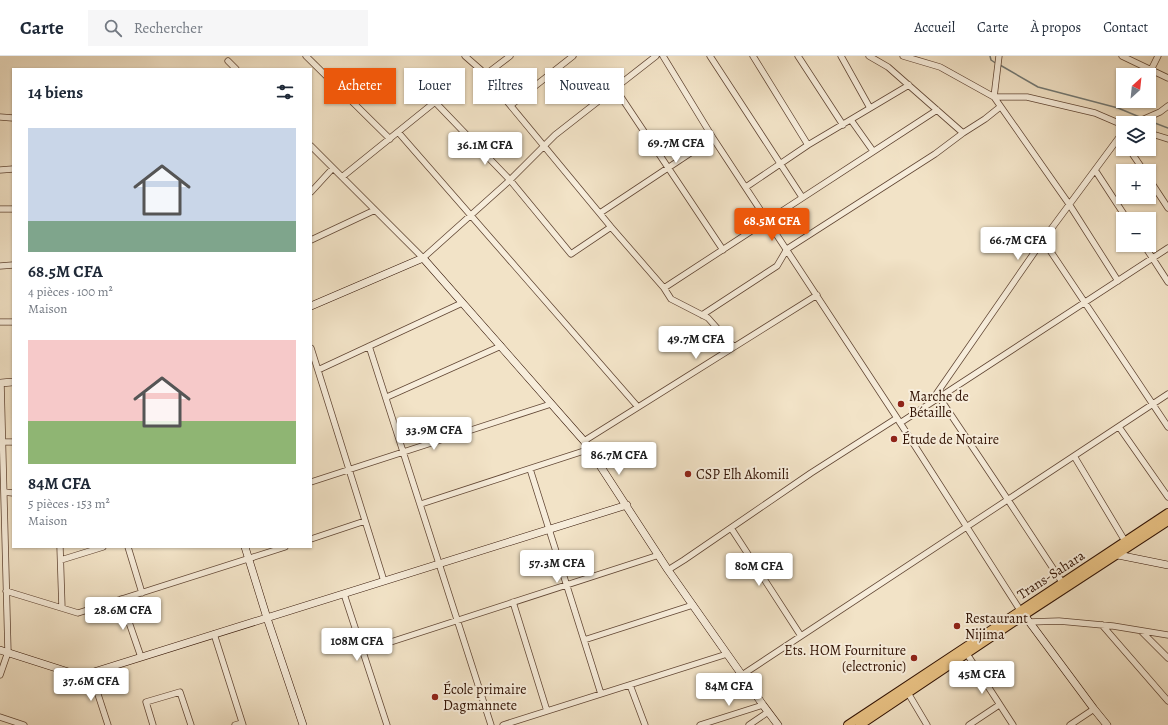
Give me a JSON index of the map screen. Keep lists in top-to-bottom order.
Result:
{
  "streets": {
    "main road": ["Trans-Sahara"]
  },
  "places": [
    "Marche de Bétaille",
    "Étude de Notaire",
    "CSP Elh Akomili",
    "Restaurant Nijima",
    "Ets. HOM Fourniture (electronic)",
    "École primaire Dagmannete"
  ],
  "north": "top right",
  "page": {
    "header": "Carte",
    "search": "Rechercher",
    "nav": [
      "Accueil",
      "Carte",
      "À propos",
      "Contact"
    ],
    "map_buttons": ["+", "−"],
    "chip": [
      "Acheter",
      "Louer",
      "Filtres",
      "Nouveau"
    ],
    "heading": "14 biens",
    "list": [
      {
        "name": "68.5M CFA",
        "note": "4 pièces · 100 m² · Maison"
      },
      {
        "name": "84M CFA",
        "note": "5 pièces · 153 m² · Maison"
      }
    ],
    "price": [
      "69.7M CFA",
      "36.1M CFA",
      "68.5M CFA",
      "66.7M CFA",
      "49.7M CFA",
      "33.9M CFA",
      "86.7M CFA",
      "57.3M CFA",
      "80M CFA",
      "28.6M CFA",
      "108M CFA",
      "45M CFA",
      "37.6M CFA",
      "84M CFA"
    ]
  }
}
